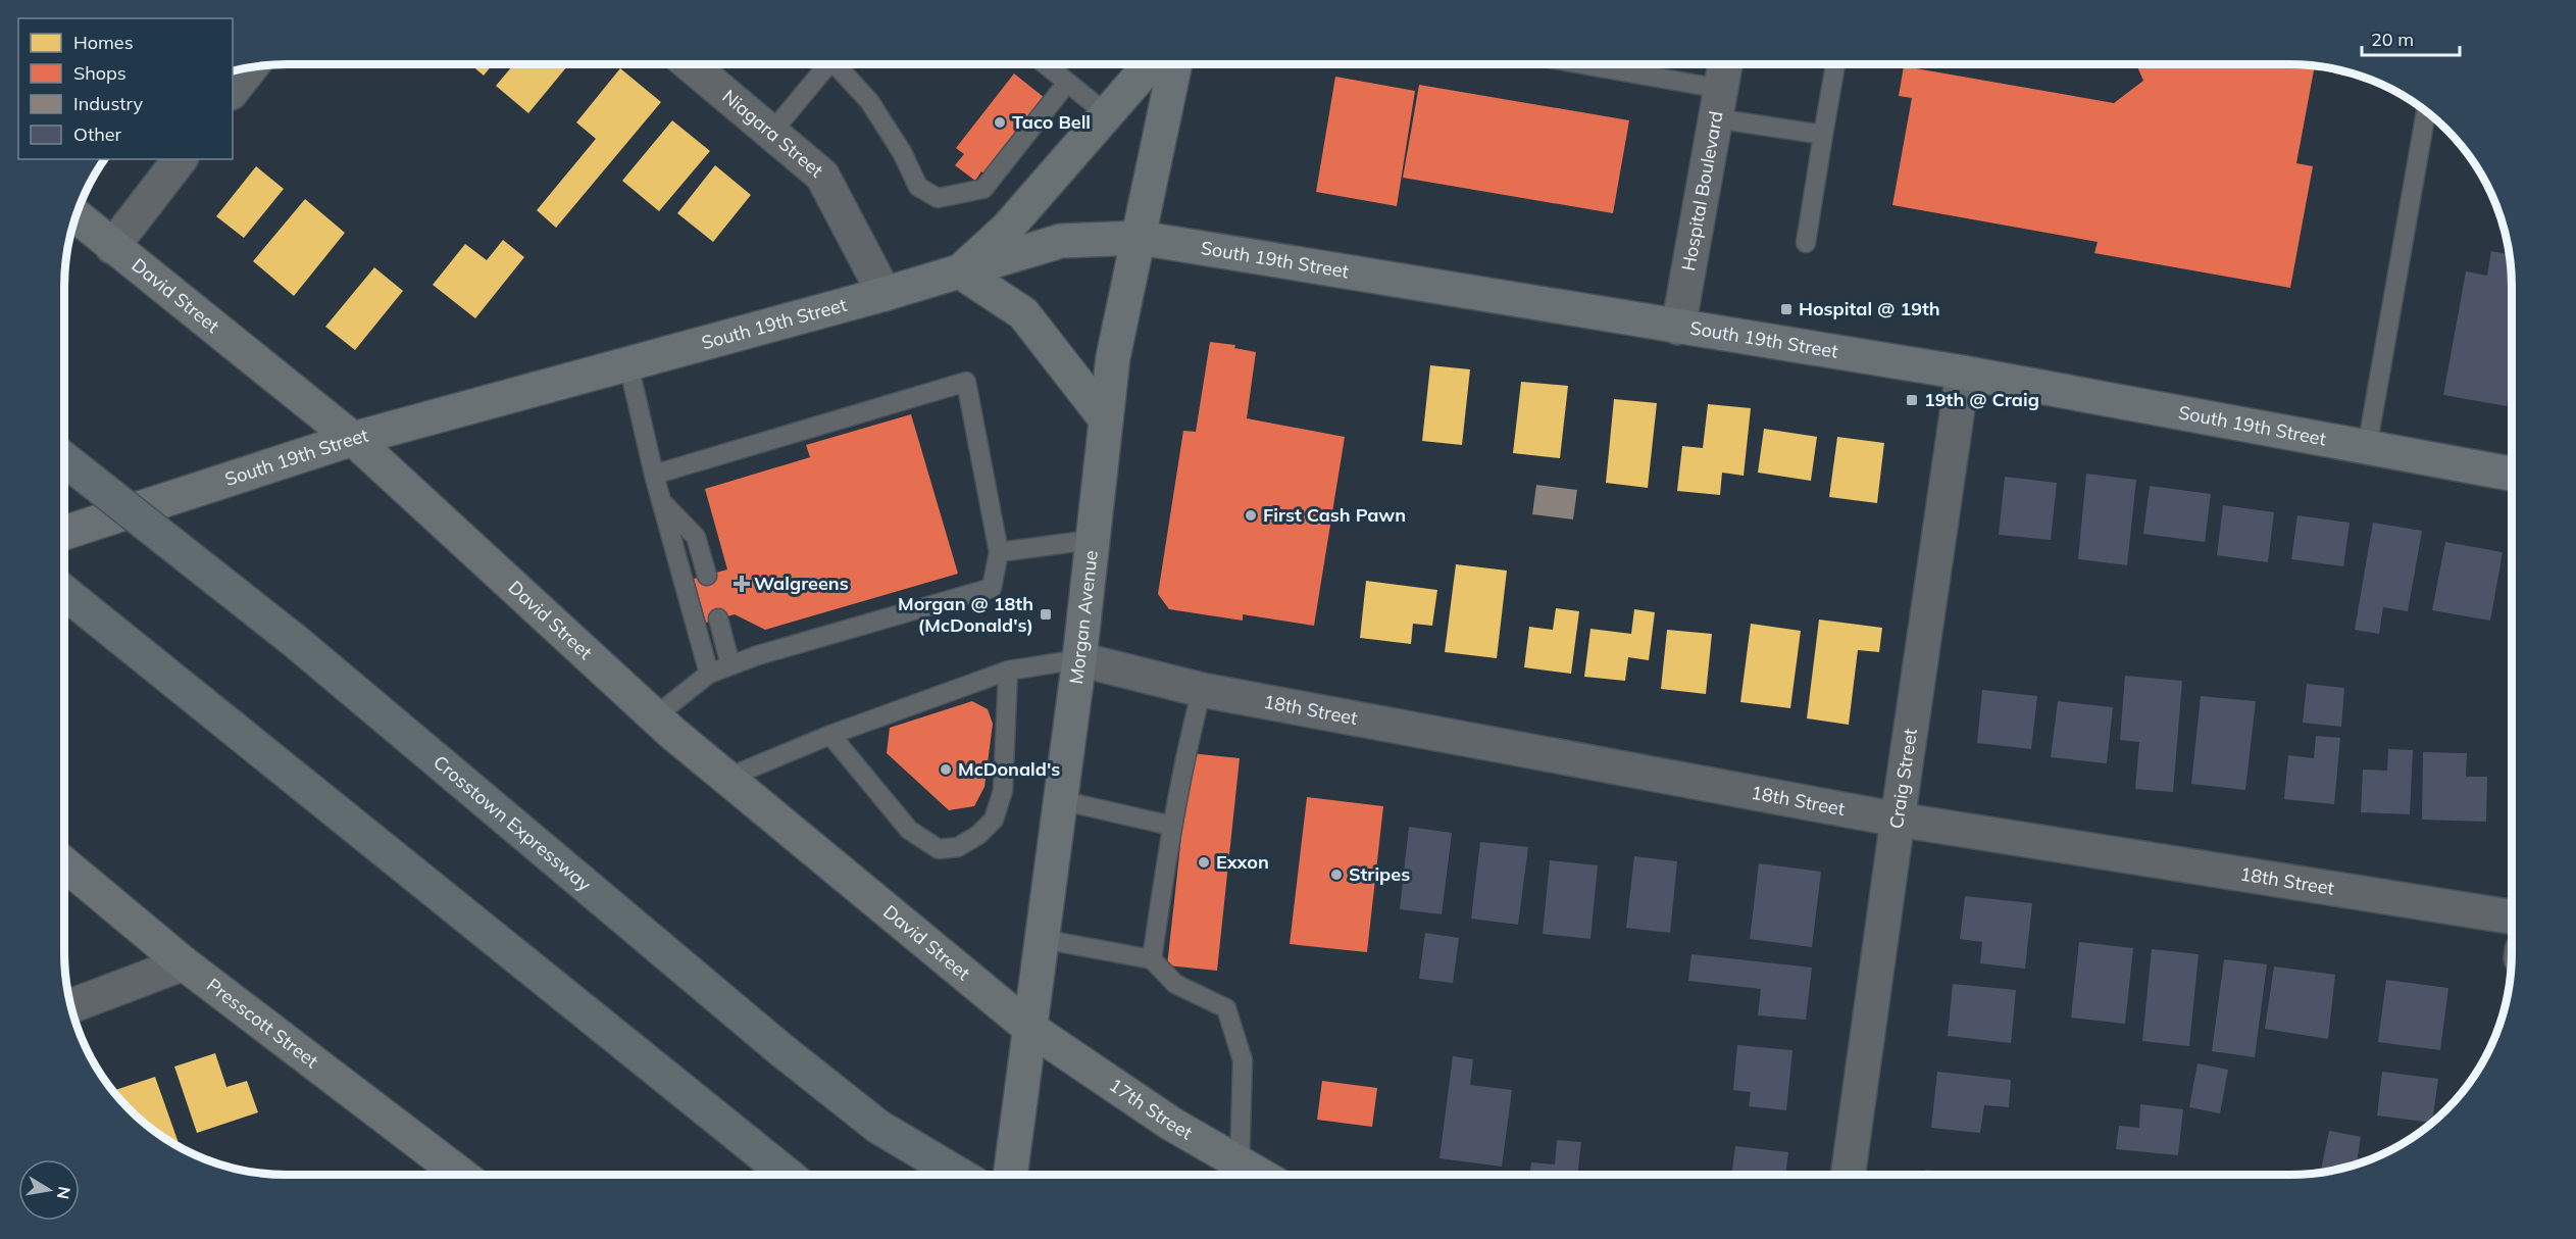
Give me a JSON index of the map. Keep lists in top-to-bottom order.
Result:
{
  "streets": {
    "highway": ["Crosstown Expressway"],
    "main road": [
      "South 19th Street",
      "David Street",
      "Morgan Avenue",
      "Presscott Street",
      "17th Street"
    ],
    "street": [
      "Niagara Street",
      "Hospital Boulevard",
      "18th Street",
      "Craig Street"
    ]
  },
  "crossings": [
    ["Niagara Street", "South 19th Street"],
    ["Hospital Boulevard", "South 19th Street"],
    ["South 19th Street", "David Street"],
    ["South 19th Street", "Morgan Avenue"],
    ["South 19th Street", "Craig Street"],
    ["David Street", "Morgan Avenue"],
    ["David Street", "17th Street"],
    ["Morgan Avenue", "18th Street"],
    ["Morgan Avenue", "17th Street"],
    ["18th Street", "Craig Street"]
  ],
  "places": {
    "other": [
      "Taco Bell",
      "First Cash Pawn",
      "McDonald's",
      "Exxon",
      "Stripes"
    ],
    "transit": ["Hospital @ 19th", "19th @ Craig", "Morgan @ 18th (McDonald's)"],
    "health": ["Walgreens"]
  },
  "legend": [
    "Homes",
    "Shops",
    "Industry",
    "Other"
  ],
  "scale_bar": "20 m",
  "north": "right"
}
